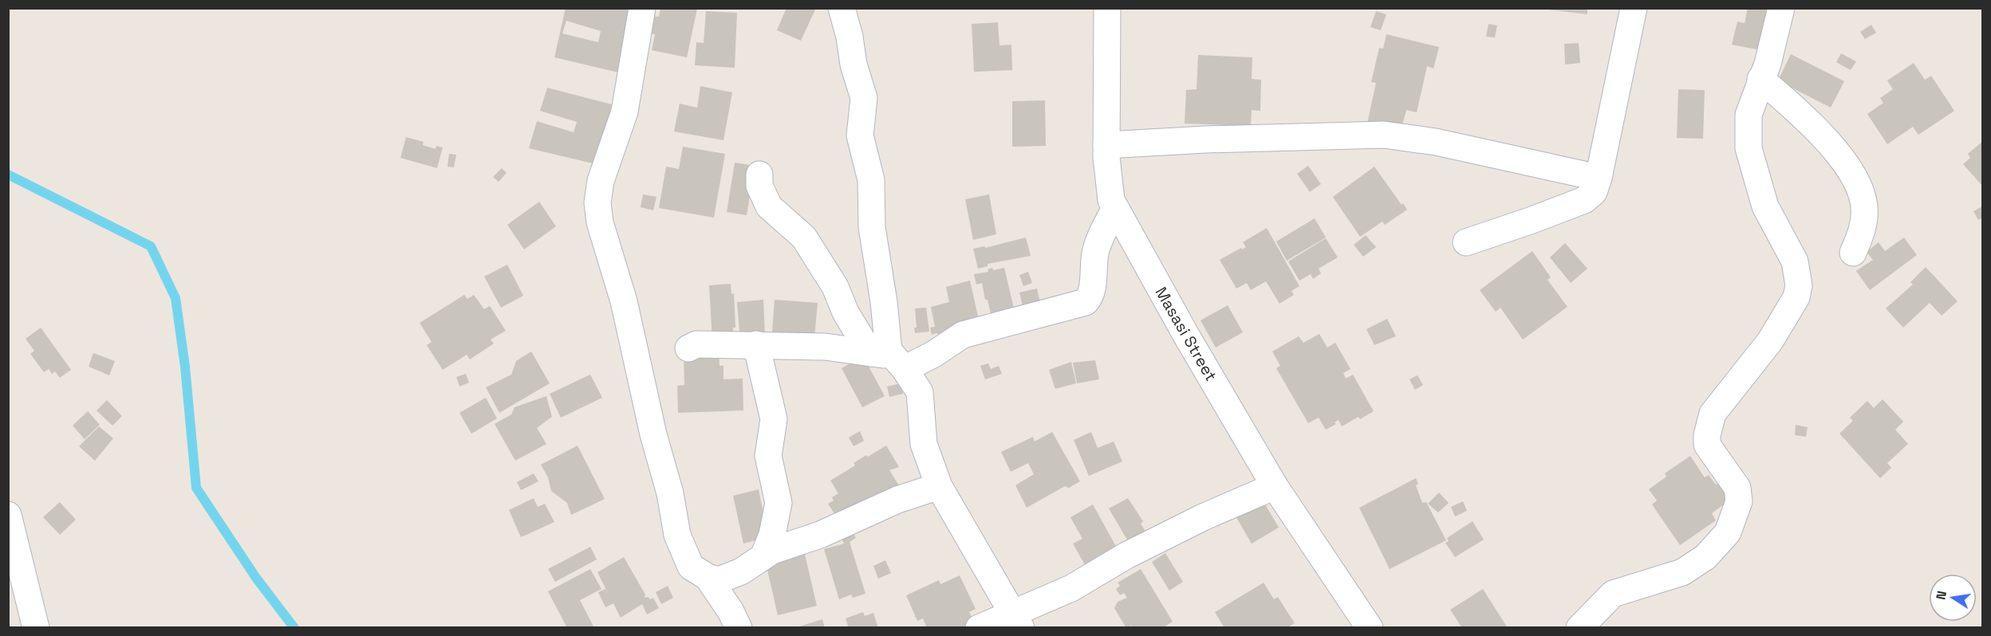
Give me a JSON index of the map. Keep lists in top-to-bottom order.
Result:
{
  "streets": {
    "street": ["Masasi Street"]
  },
  "north": "left"
}
